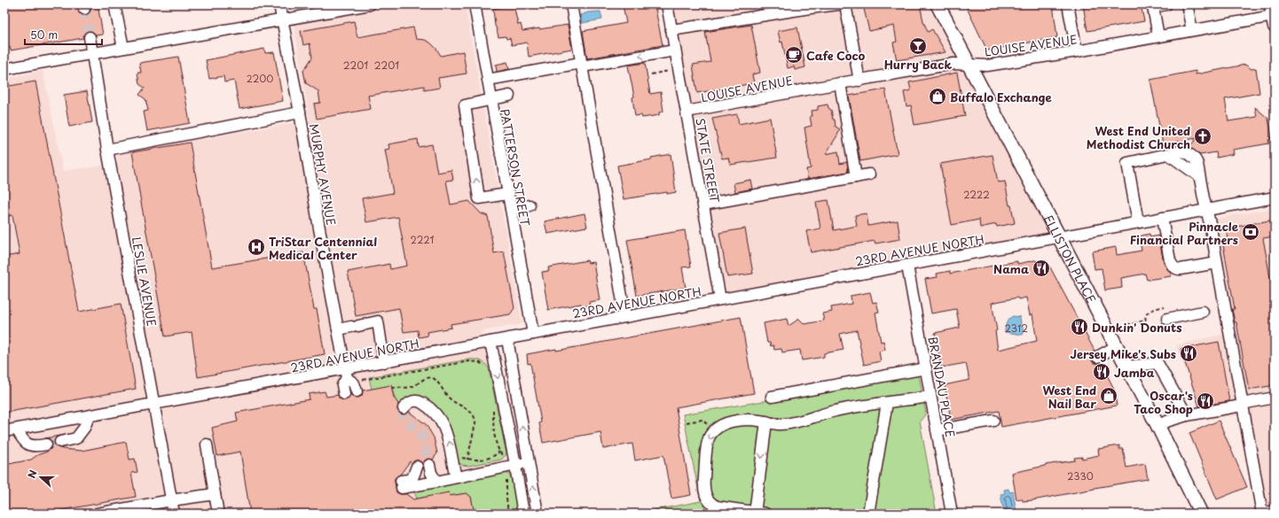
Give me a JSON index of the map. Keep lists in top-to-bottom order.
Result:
{
  "streets": {
    "main road": ["ELLISTON PLACE"],
    "street": [
      "LOUISE AVENUE",
      "STATE STREET",
      "PATTERSON STREET",
      "MURPHY AVENUE",
      "23RD AVENUE NORTH",
      "LESLIE AVENUE",
      "BRANDAU PLACE"
    ]
  },
  "crossings": [
    ["LOUISE AVENUE", "STATE STREET"],
    ["LOUISE AVENUE", "ELLISTON PLACE"],
    ["STATE STREET", "23RD AVENUE NORTH"],
    ["PATTERSON STREET", "23RD AVENUE NORTH"],
    ["MURPHY AVENUE", "23RD AVENUE NORTH"],
    ["23RD AVENUE NORTH", "ELLISTON PLACE"],
    ["23RD AVENUE NORTH", "LESLIE AVENUE"],
    ["23RD AVENUE NORTH", "BRANDAU PLACE"]
  ],
  "places": {
    "bar": ["Hurry Back"],
    "cafe": ["Cafe Coco"],
    "shop": ["Buffalo Exchange", "West End Nail Bar"],
    "church": ["West End United Methodist Church"],
    "bank": ["Pinnacle Financial Partners"],
    "hospital": ["TriStar Centennial Medical Center"],
    "restaurant": [
      "Nama",
      "Dunkin' Donuts",
      "Jersey Mike's Subs",
      "Jamba",
      "Oscar's Taco Shop"
    ]
  },
  "house_numbers": [
    "2201",
    "2201",
    "2200",
    "2222",
    "2221",
    "2312",
    "2330"
  ],
  "scale_bar": "50 m",
  "north": "left"
}
